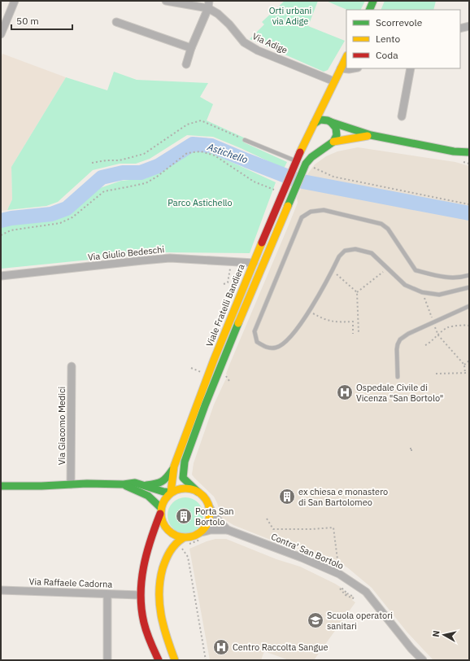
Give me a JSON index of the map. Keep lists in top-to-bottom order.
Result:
{
  "streets": {
    "main road": ["Viale Fratelli Bandiera"],
    "street": [
      "Via Adige",
      "Via Giulio Bedeschi",
      "Via Giacomo Medici",
      "Contra' San Bortolo",
      "Via Raffaele Cadorna"
    ]
  },
  "crossings": [
    ["Via Adige", "Viale Fratelli Bandiera"],
    ["Via Giulio Bedeschi", "Viale Fratelli Bandiera"],
    ["Viale Fratelli Bandiera", "Contra' San Bortolo"]
  ],
  "water": ["Astichello"],
  "parks": ["Orti urbani via Adige", "Parco Astichello"],
  "places": {
    "hospital": ["Ospedale Civile di Vicenza \"San Bortolo\"", "Centro Raccolta Sangue"],
    "building": ["ex chiesa e monastero di San Bartolomeo", "Porta San Bortolo"],
    "school or university": ["Scuola operatori sanitari"]
  },
  "legend": ["Scorrevole", "Lento", "Coda"],
  "scale_bar": "50 m",
  "north": "left"
}
